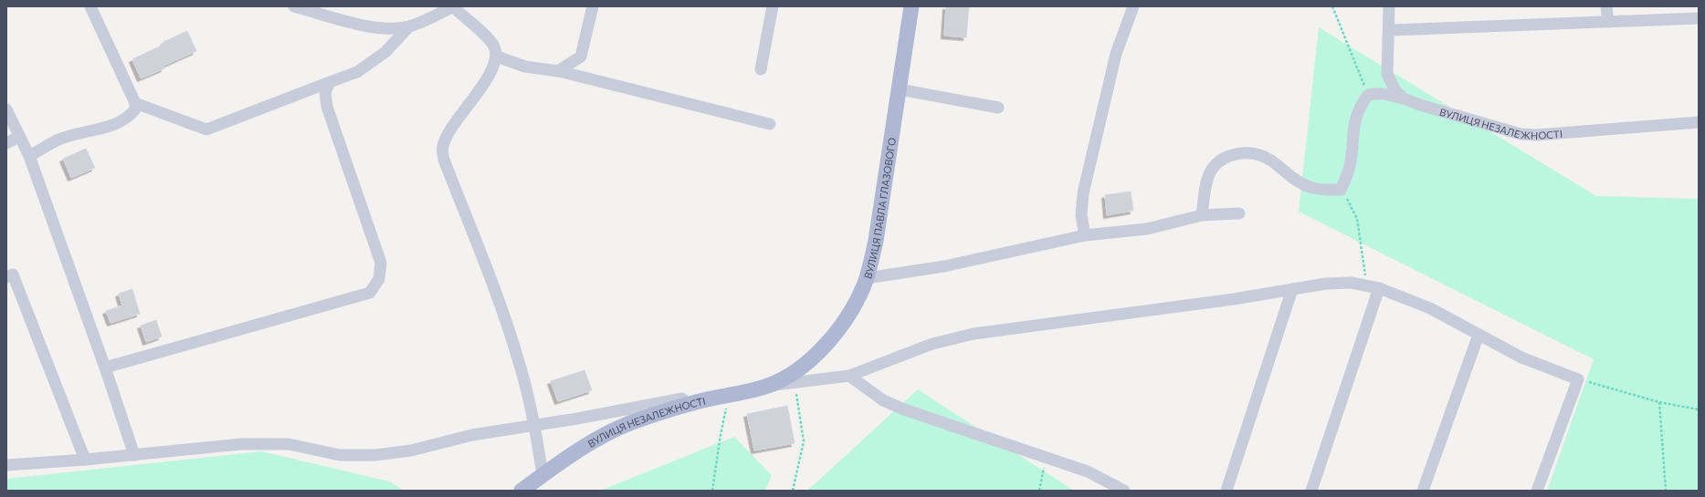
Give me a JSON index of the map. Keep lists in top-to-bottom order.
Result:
{
  "streets": {
    "main road": ["ВУЛИЦЯ НЕЗАЛЕЖНОСТІ", "ВУЛИЦЯ ПАВЛА ГЛАЗОВОГО"]
  },
  "crossings": [
    ["ВУЛИЦЯ НЕЗАЛЕЖНОСТІ", "ВУЛИЦЯ ПАВЛА ГЛАЗОВОГО"]
  ]
}
